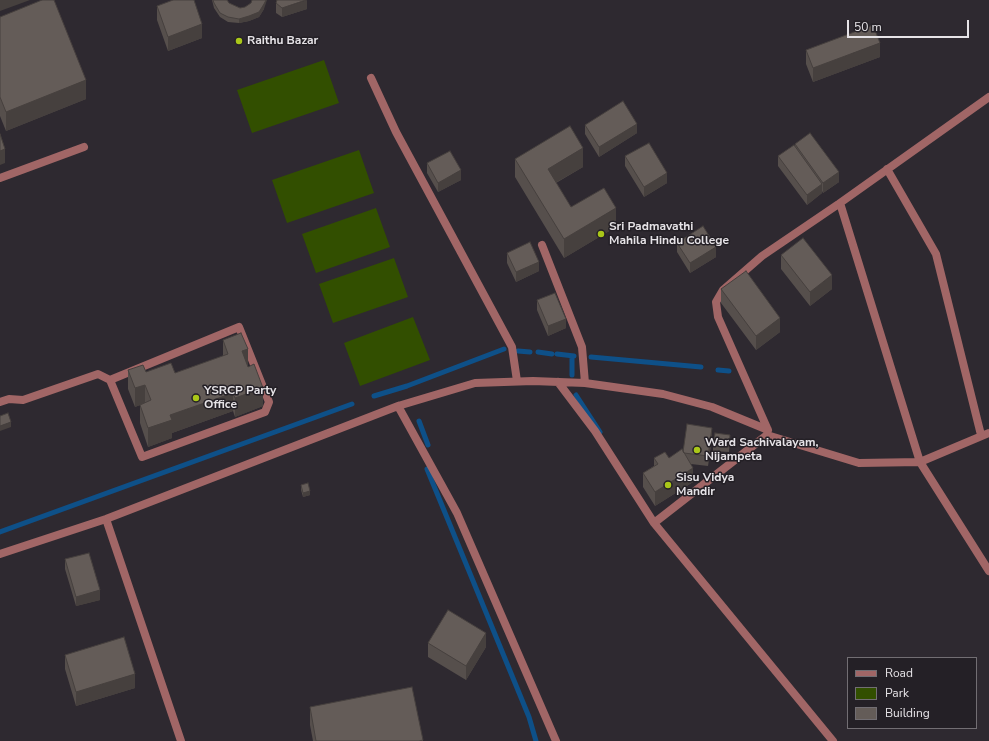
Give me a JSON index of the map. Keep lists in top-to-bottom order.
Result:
{
  "places": [
    "Raithu Bazar",
    "Sri Padmavathi Mahila Hindu College",
    "YSRCP Party Office",
    "Ward Sachivalayam, Nijampeta",
    "Sisu Vidya Mandir"
  ],
  "legend": ["Road", "Park", "Building"],
  "scale_bar": "50 m"
}
